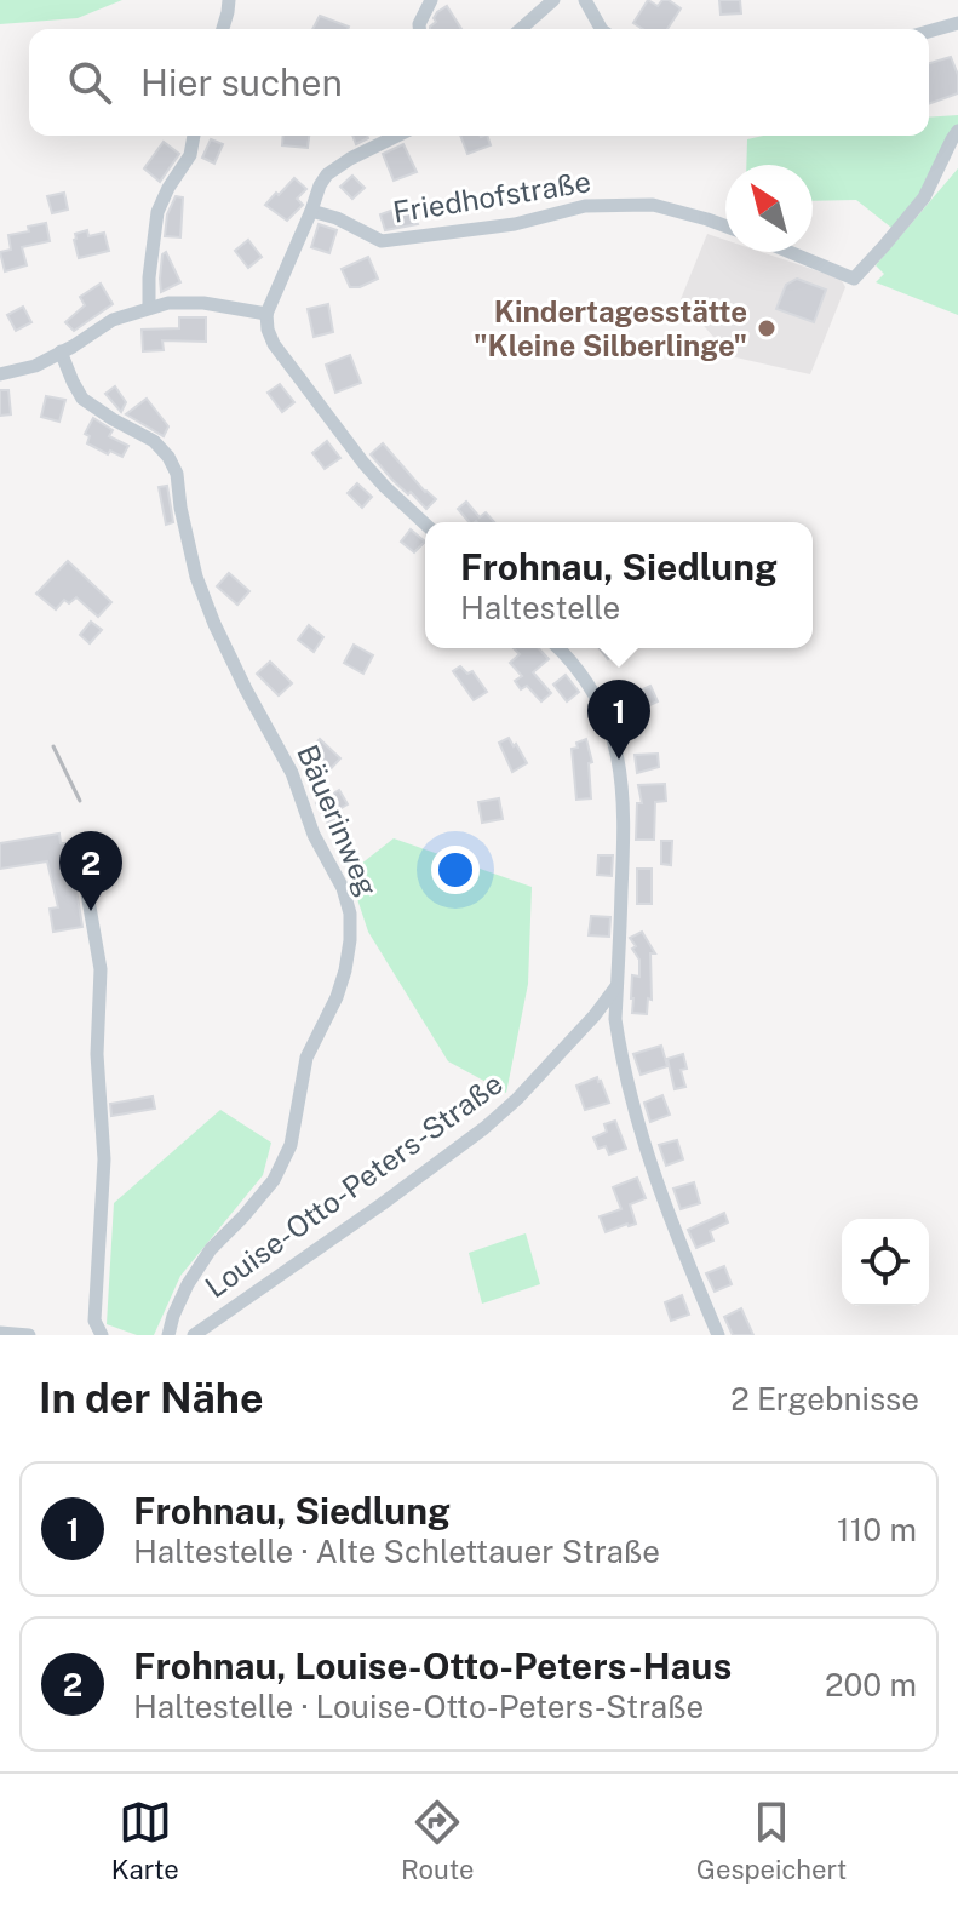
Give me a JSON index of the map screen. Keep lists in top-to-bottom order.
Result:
{
  "streets": {
    "street": ["Friedhofstraße", "Bäuerinweg", "Louise-Otto-Peters-Straße"]
  },
  "places": ["Kindertagesstätte \"Kleine Silberlinge\""],
  "north": "top left",
  "page": {
    "search": "Hier suchen",
    "popup": ["Frohnau, Siedlung", "Haltestelle"],
    "pins": ["1", "2"],
    "heading": ["In der Nähe", "2 Ergebnisse"],
    "list": [
      {
        "mark": "1",
        "name": "Frohnau, Siedlung",
        "note": "Haltestelle · Alte Schlettauer Straße",
        "value": "110 m"
      },
      {
        "mark": "2",
        "name": "Frohnau, Louise-Otto-Peters-Haus",
        "note": "Haltestelle · Louise-Otto-Peters-Straße",
        "value": "200 m"
      }
    ],
    "nav": ["Karte", "Route", "Gespeichert"]
  }
}
